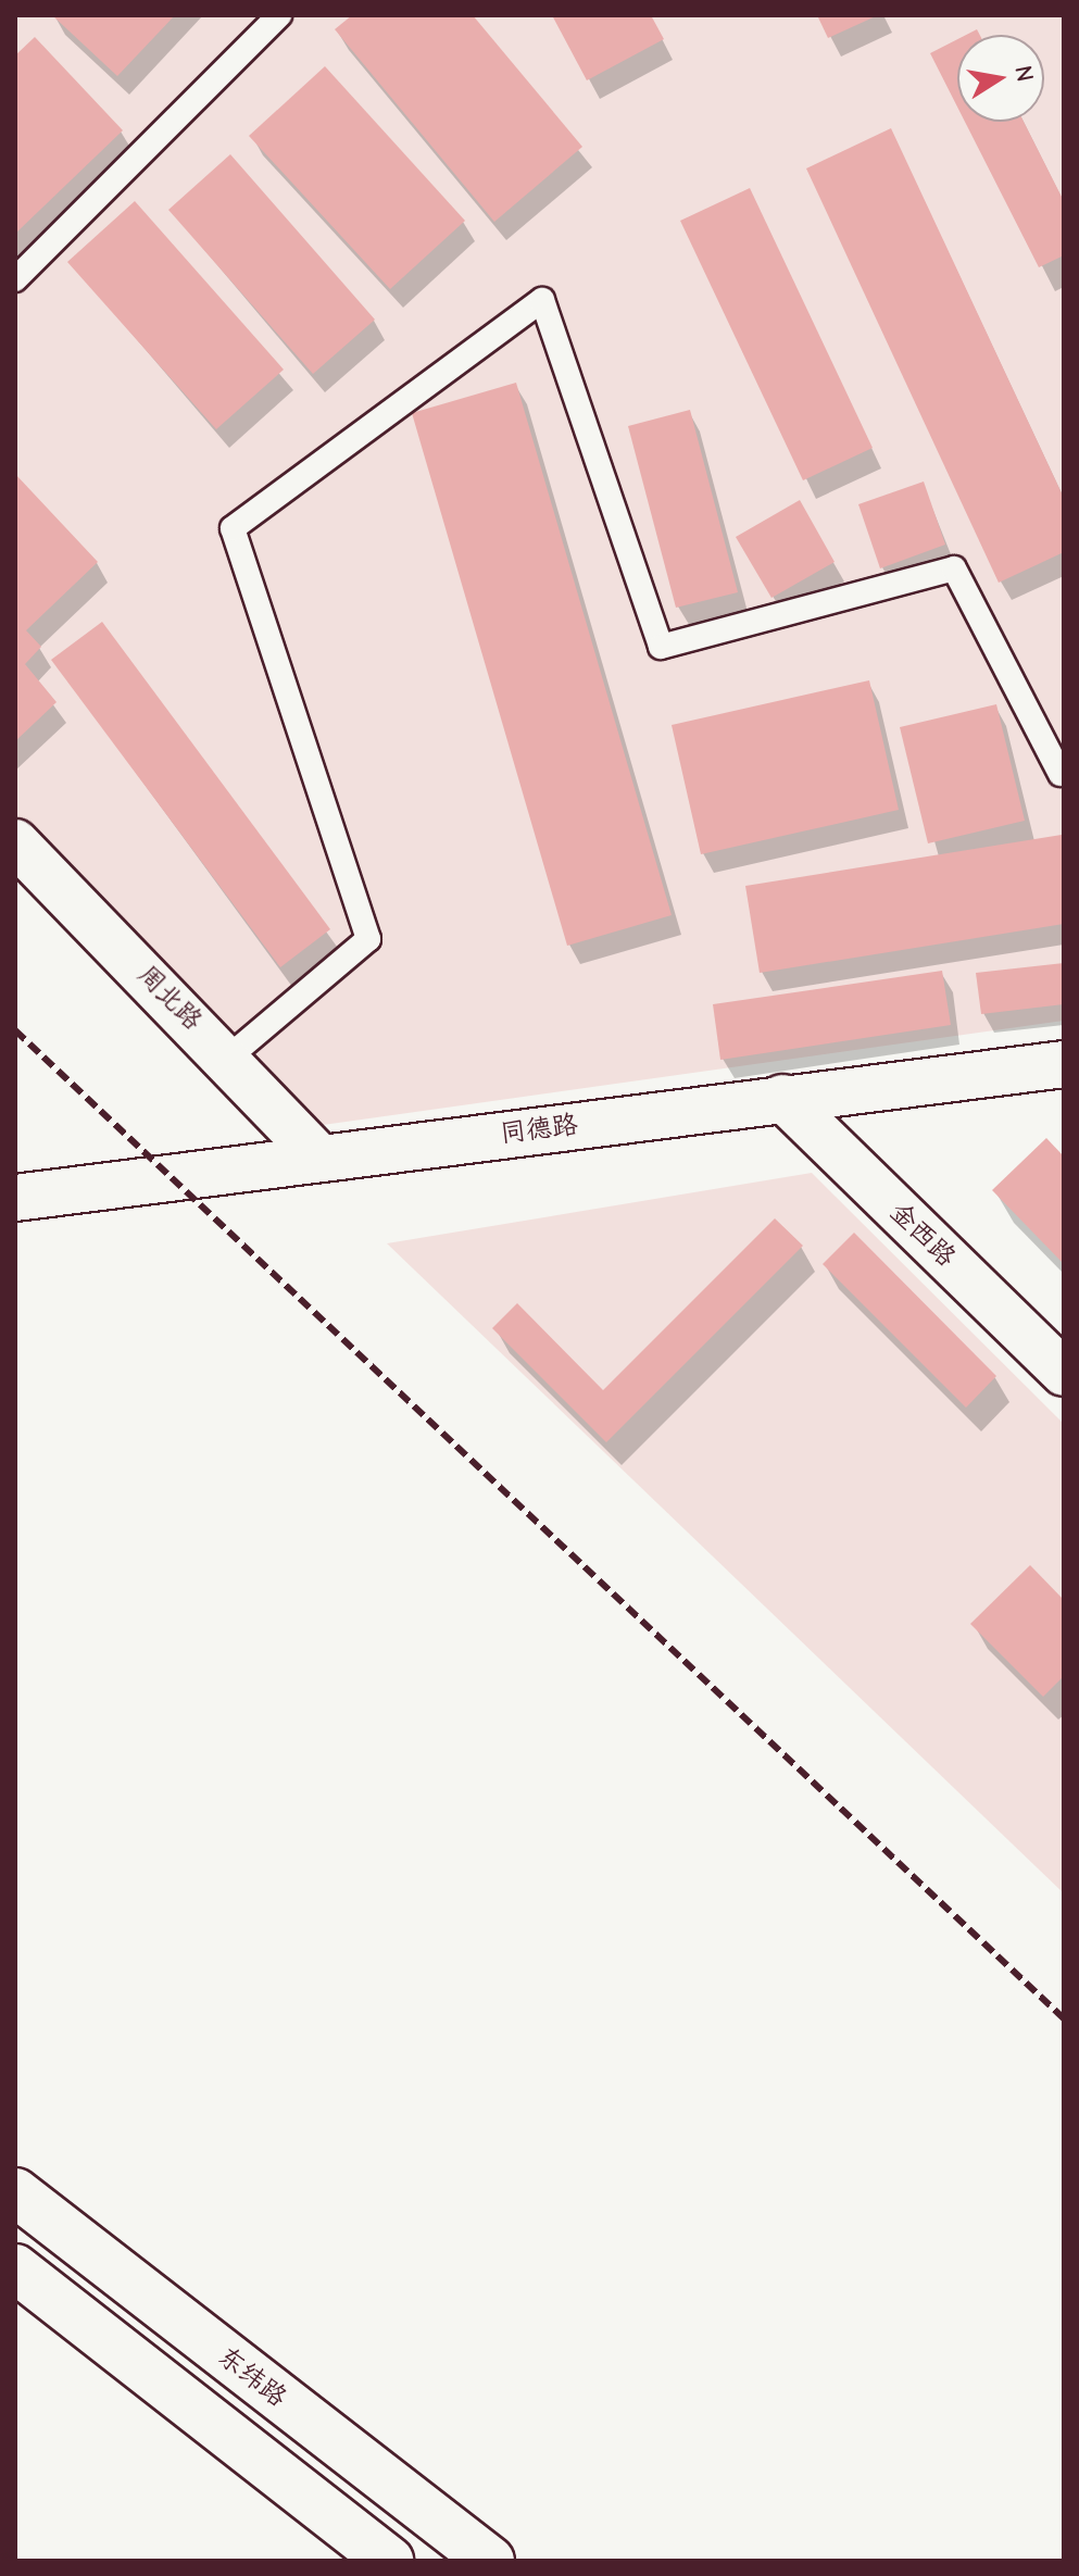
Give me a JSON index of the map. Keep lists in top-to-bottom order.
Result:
{
  "streets": {
    "main road": ["东纬路"],
    "street": ["周北路", "同德路", "金西路"]
  },
  "crossings": [
    ["周北路", "同德路"],
    ["同德路", "金西路"]
  ],
  "north": "right"
}
